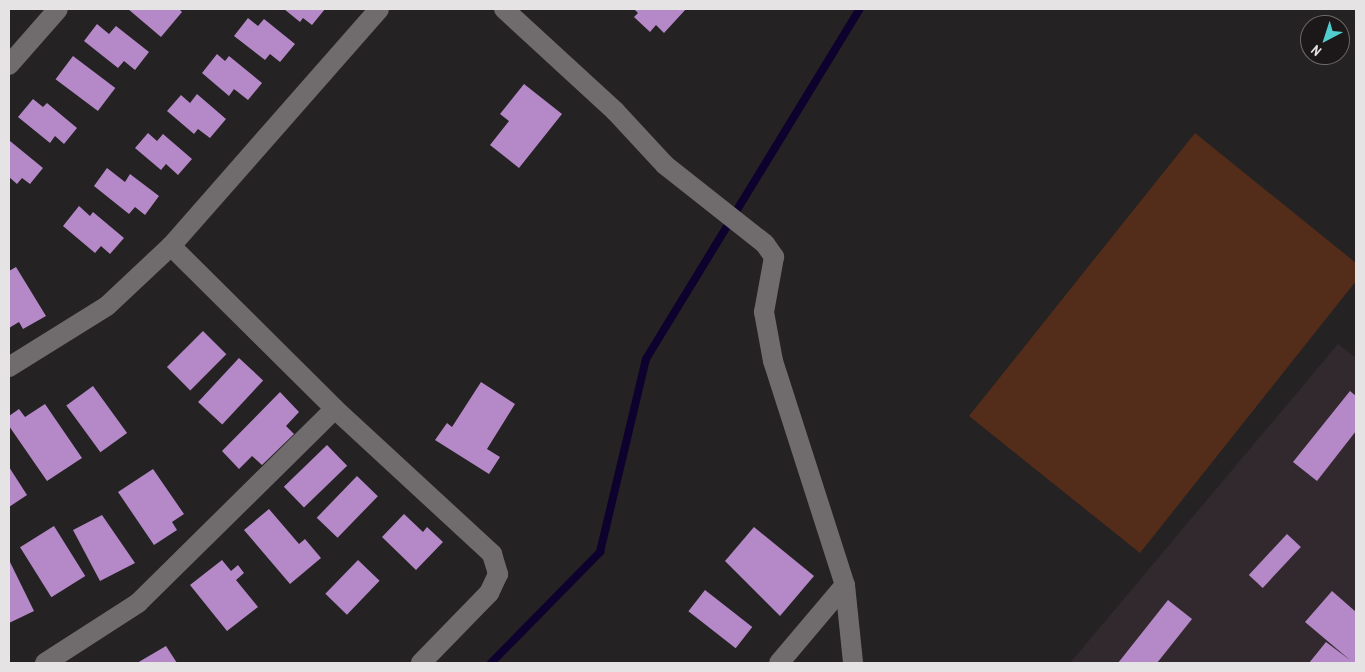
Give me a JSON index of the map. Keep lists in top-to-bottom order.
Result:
{
  "north": "bottom left"
}
